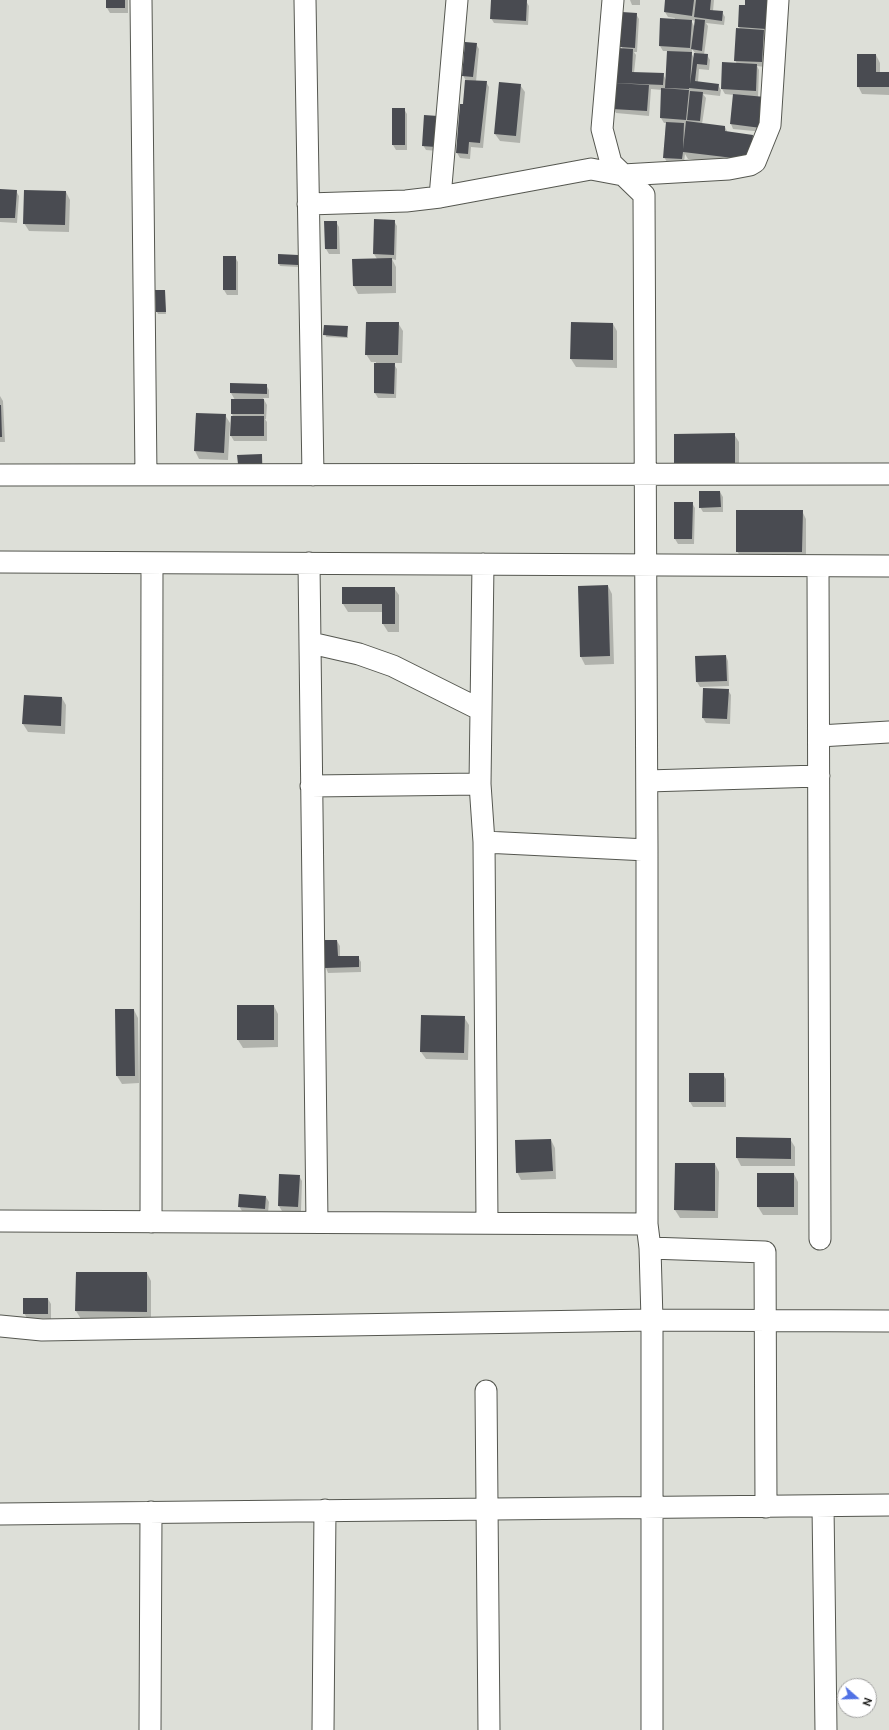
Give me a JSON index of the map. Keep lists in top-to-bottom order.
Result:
{
  "north": "right"
}
